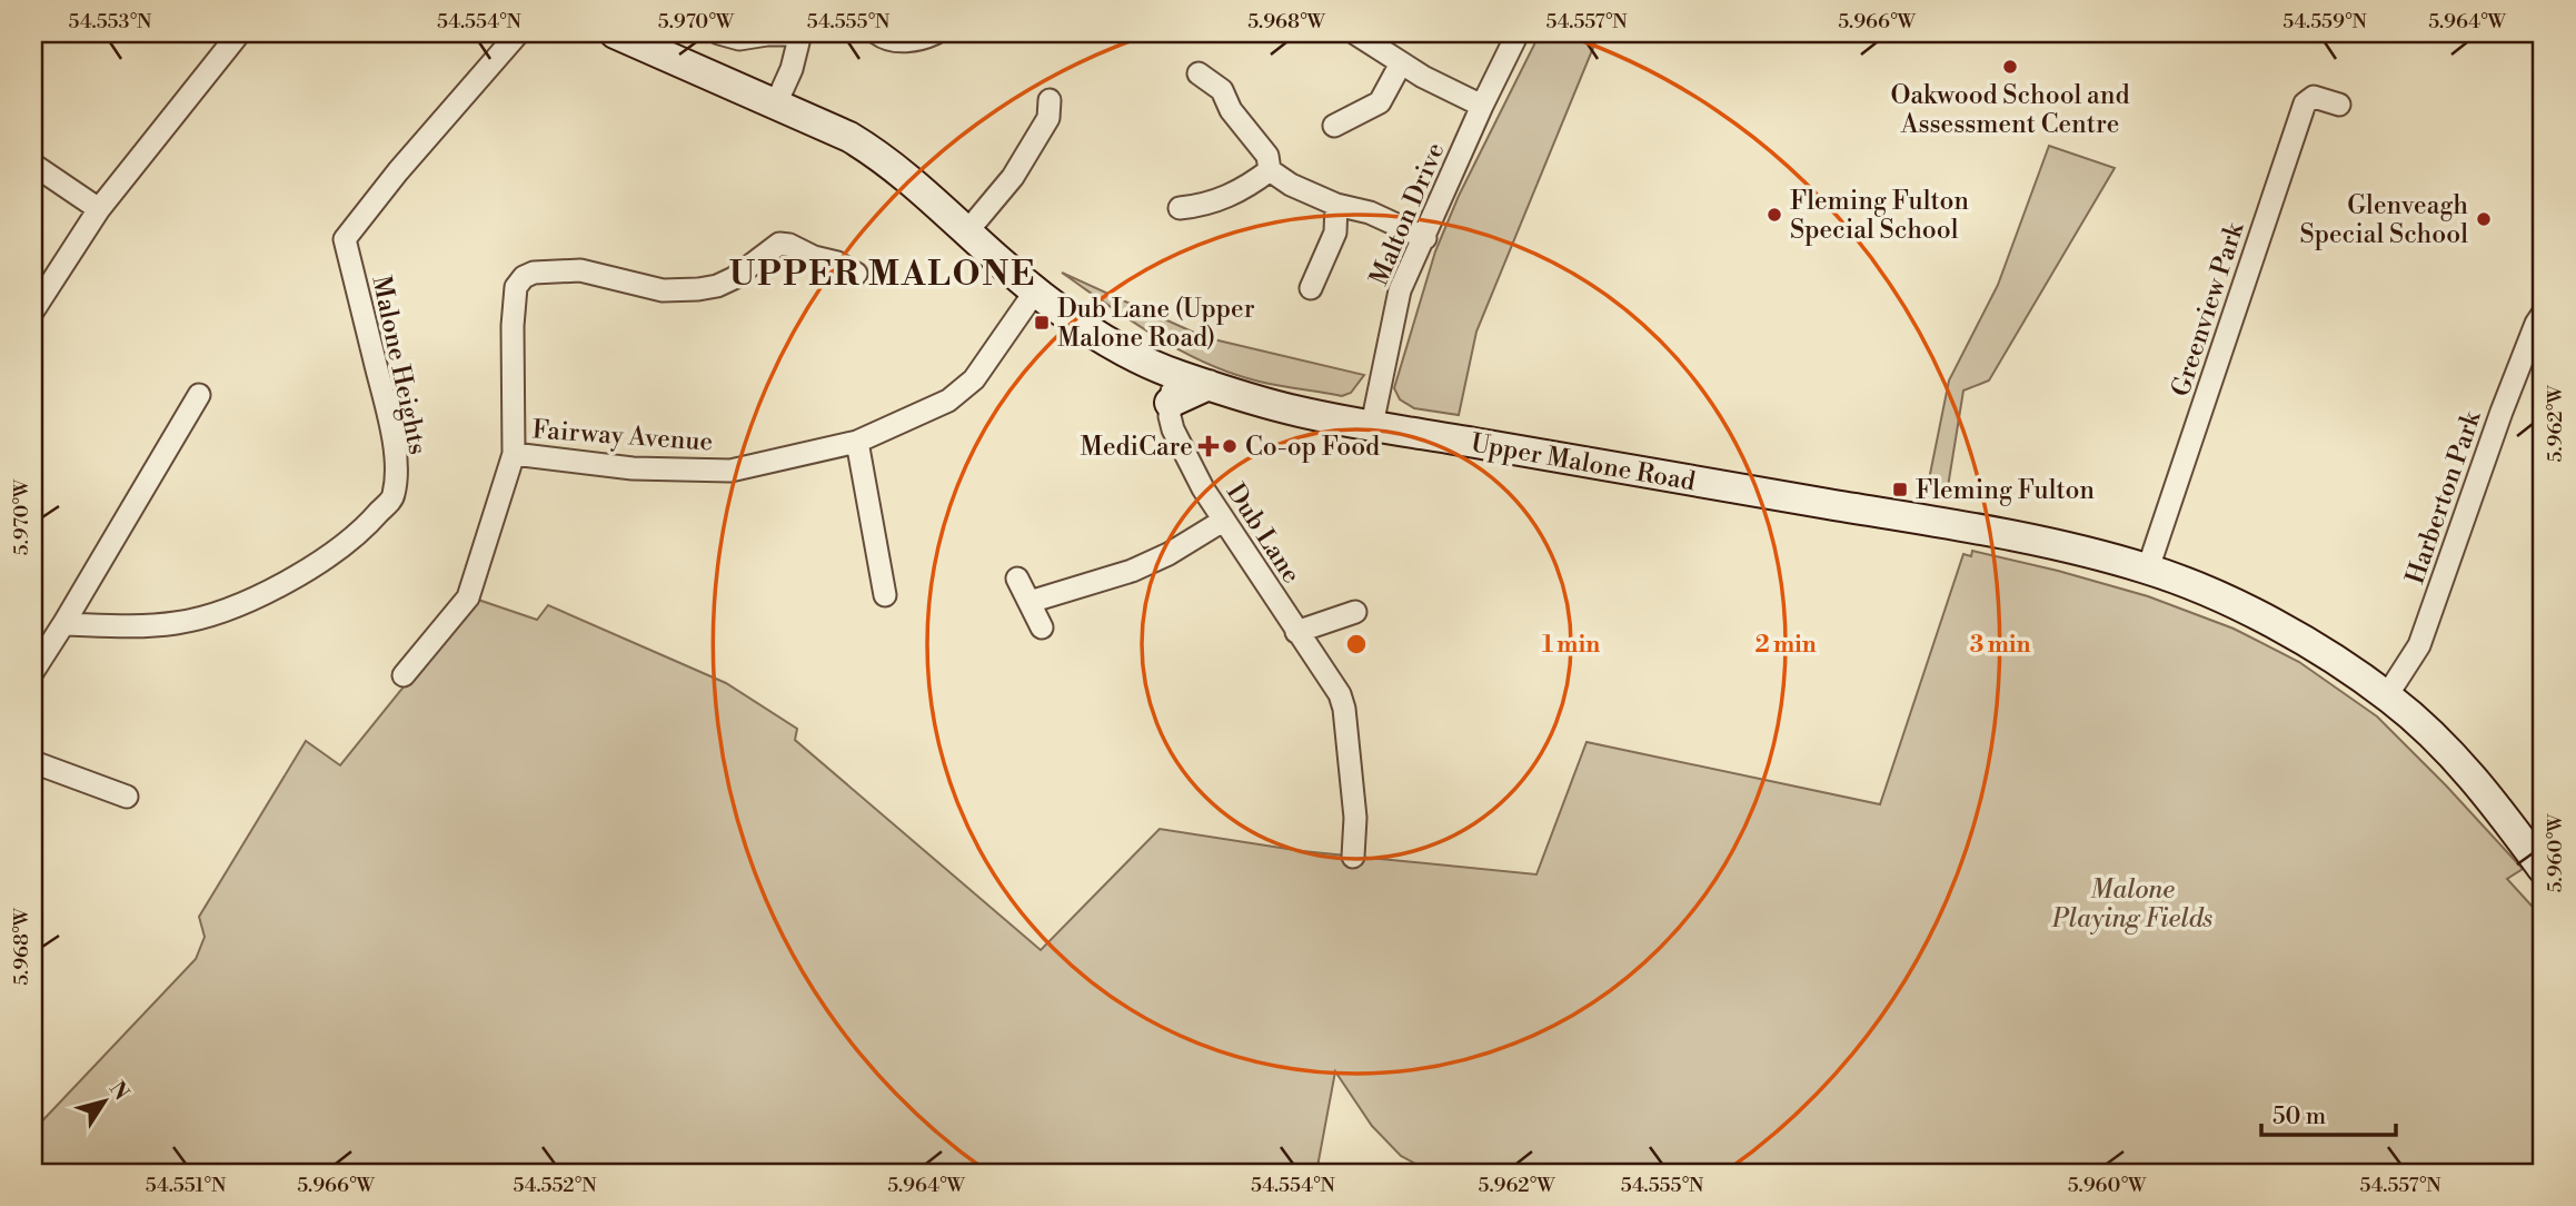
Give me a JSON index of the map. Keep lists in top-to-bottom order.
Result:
{
  "streets": {
    "main road": ["Upper Malone Road"],
    "street": [
      "Malton Drive",
      "Greenview Park",
      "Malone Heights",
      "Fairway Avenue",
      "Harberton Park",
      "Dub Lane"
    ]
  },
  "crossings": [
    ["Malton Drive", "Upper Malone Road"],
    ["Greenview Park", "Upper Malone Road"],
    ["Fairway Avenue", "Upper Malone Road"],
    ["Upper Malone Road", "Harberton Park"],
    ["Upper Malone Road", "Dub Lane"]
  ],
  "districts": ["UPPER MALONE"],
  "parks": ["Malone Playing Fields"],
  "places": {
    "other": [
      "Oakwood School and Assessment Centre",
      "Fleming Fulton Special School",
      "Glenveagh Special School",
      "Co-op Food"
    ],
    "transit": ["Dub Lane (Upper Malone Road)", "Fleming Fulton"],
    "health": ["MediCare"]
  },
  "scale_bar": "50 m",
  "north": "top right",
  "coordinates": [
    "54.553°N",
    "54.554°N",
    "5.970°W",
    "54.555°N",
    "5.968°W",
    "54.557°N",
    "5.966°W",
    "54.559°N",
    "5.964°W",
    "5.962°W",
    "5.960°W",
    "54.551°N",
    "54.552°N"
  ],
  "rings": ["1 min", "2 min", "3 min"]
}
